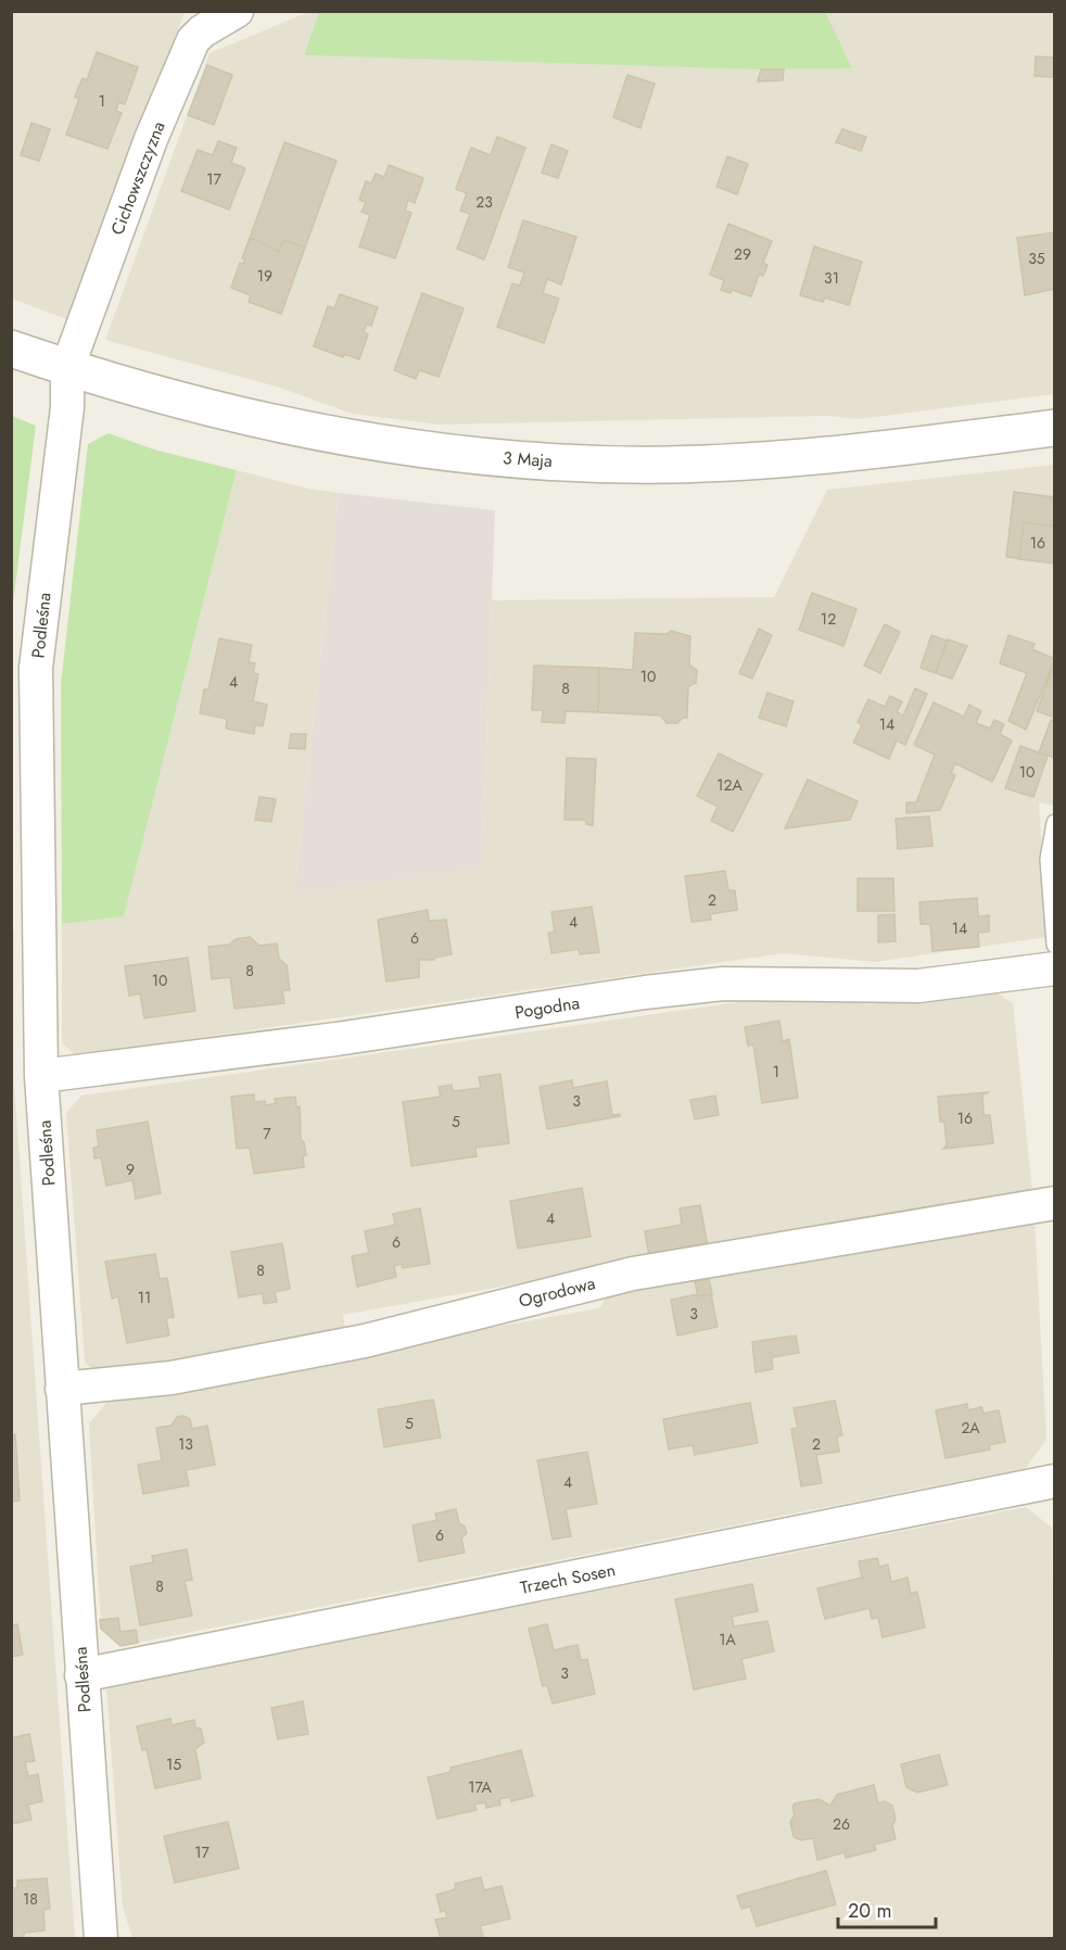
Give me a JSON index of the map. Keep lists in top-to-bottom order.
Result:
{
  "streets": {
    "street": [
      "Cichowszczyzna",
      "3 Maja",
      "Podleśna",
      "Pogodna",
      "Ogrodowa",
      "Trzech Sosen"
    ]
  },
  "crossings": [
    ["Cichowszczyzna", "3 Maja"],
    ["Cichowszczyzna", "Podleśna"],
    ["3 Maja", "Podleśna"],
    ["Podleśna", "Pogodna"],
    ["Podleśna", "Ogrodowa"],
    ["Podleśna", "Trzech Sosen"]
  ],
  "house_numbers": [
    "1",
    "17",
    "23",
    "29",
    "35",
    "19",
    "31",
    "16",
    "12",
    "10",
    "4",
    "8",
    "14",
    "10",
    "12A",
    "2",
    "4",
    "14",
    "6",
    "8",
    "10",
    "1",
    "3",
    "16",
    "5",
    "7",
    "9",
    "4",
    "6",
    "8",
    "11",
    "3",
    "5",
    "2A",
    "13",
    "2",
    "4",
    "6",
    "8",
    "1A",
    "3",
    "15",
    "17A",
    "26",
    "17",
    "18"
  ],
  "scale_bar": "20 m"
}
